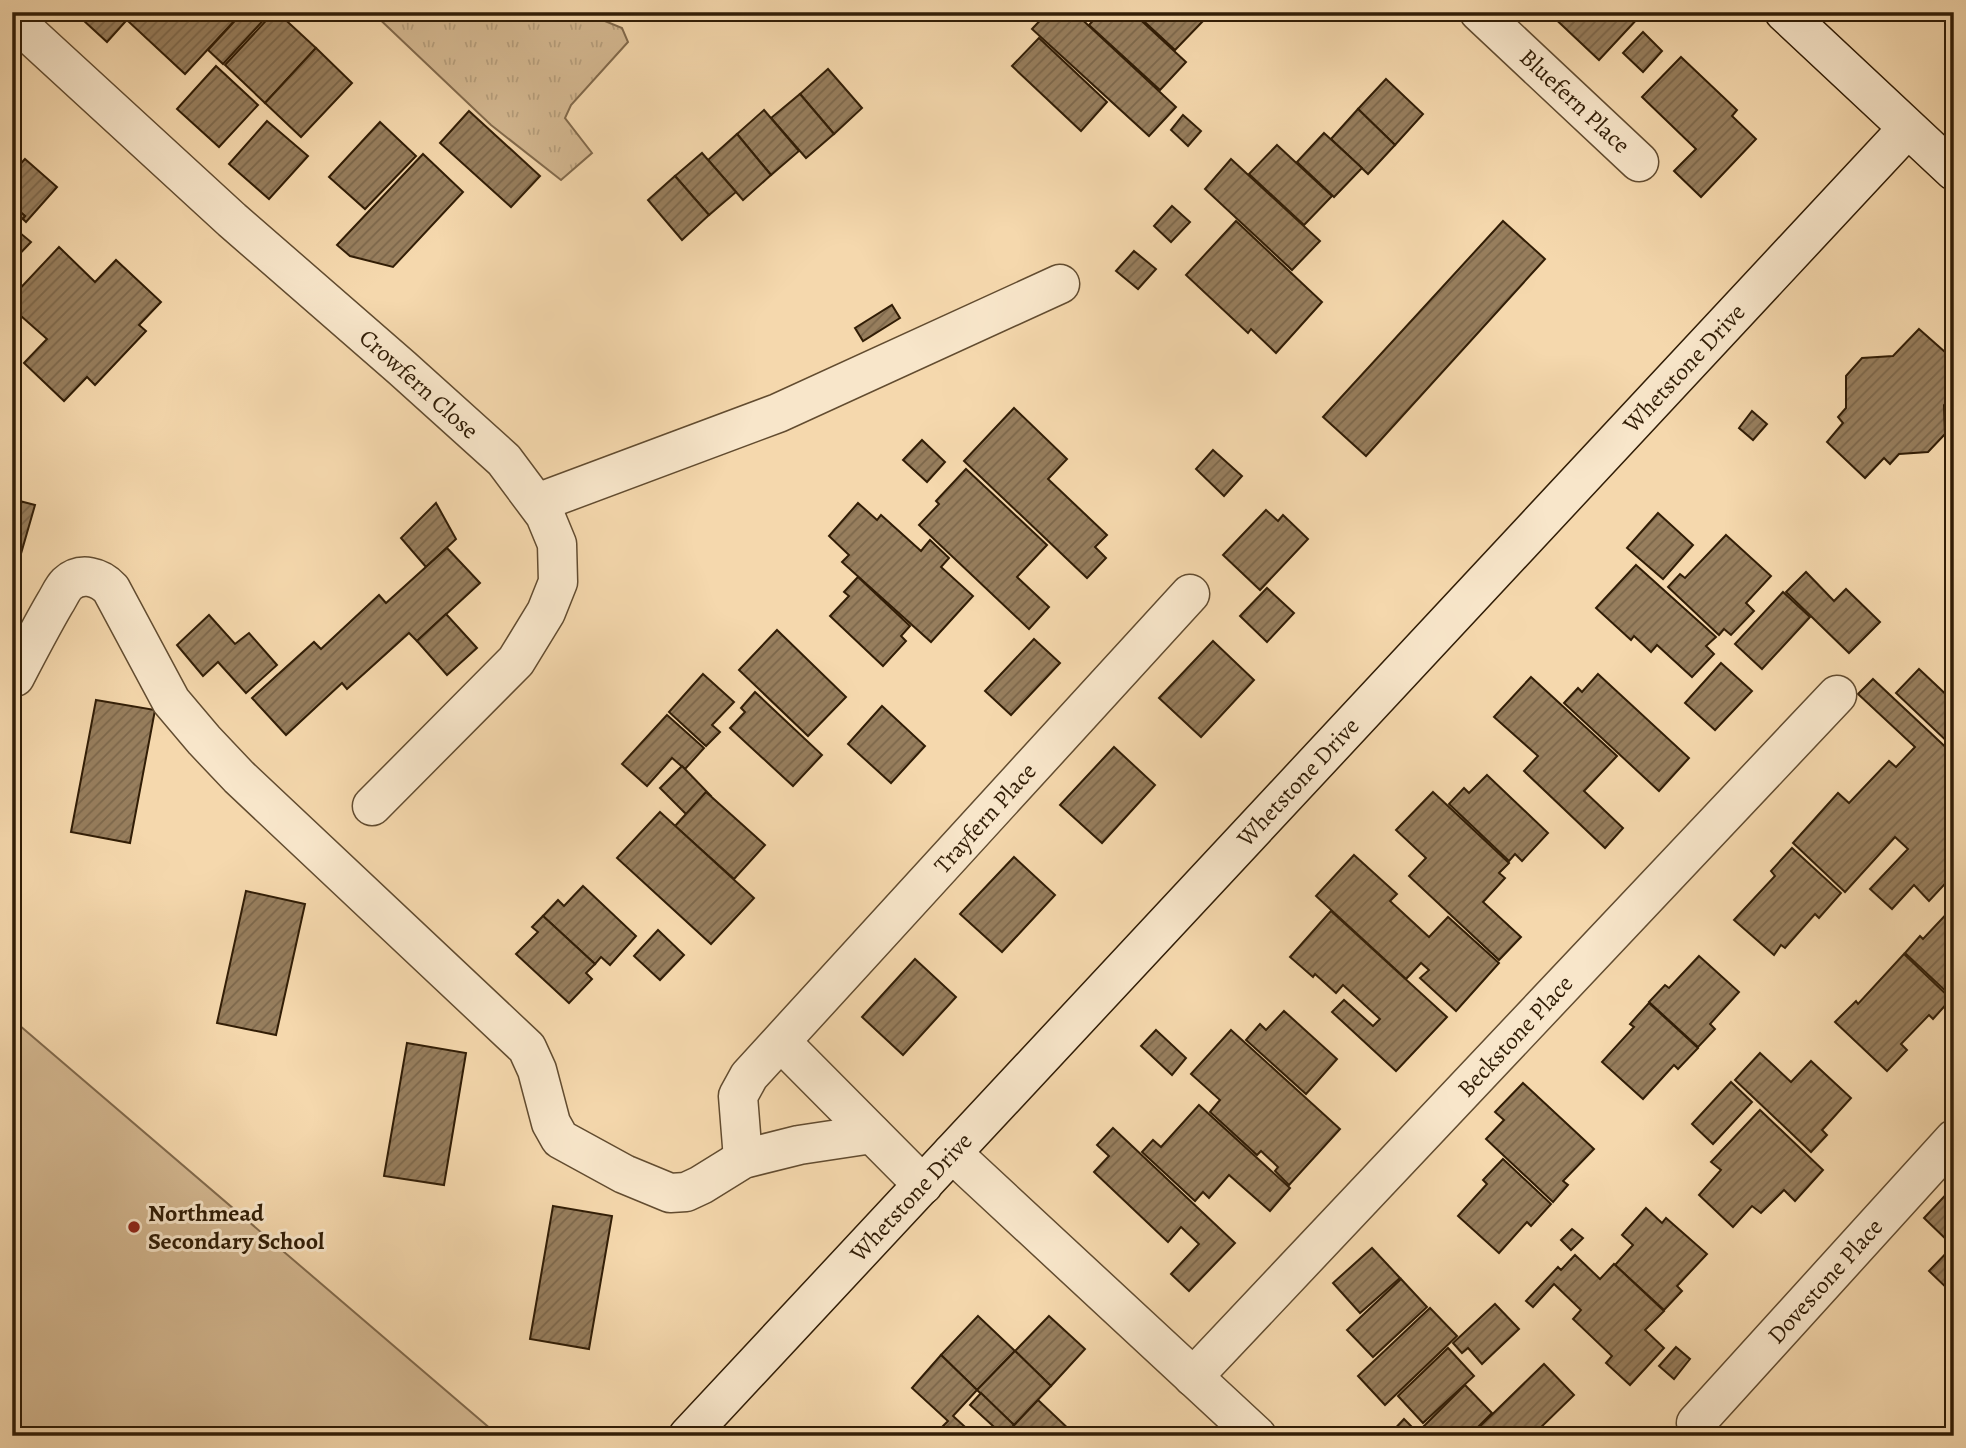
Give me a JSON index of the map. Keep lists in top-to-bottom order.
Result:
{
  "streets": {
    "street": [
      "Bluefern Place",
      "Whetstone Drive",
      "Crowfern Close",
      "Trayfern Place",
      "Beckstone Place",
      "Dovestone Place"
    ]
  },
  "places": ["Northmead Secondary School"]
}
